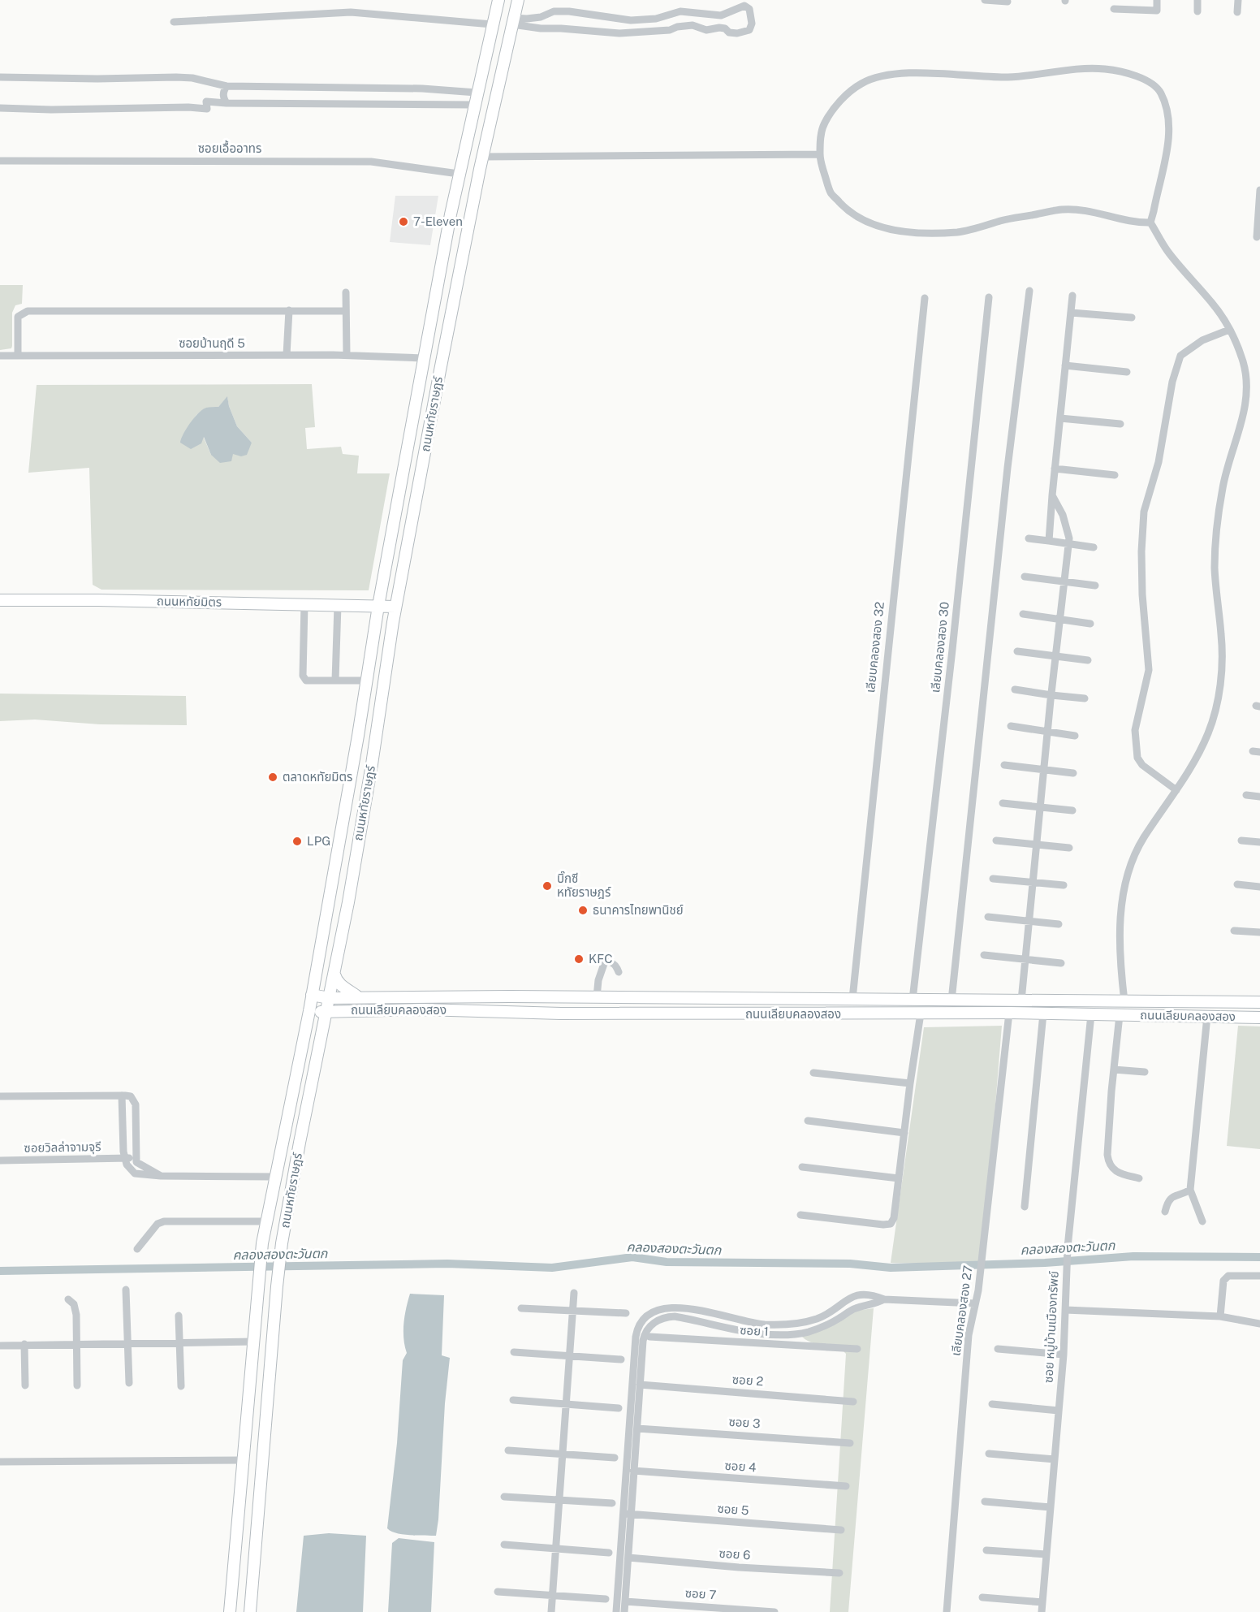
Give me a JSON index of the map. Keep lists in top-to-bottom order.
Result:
{
  "streets": {
    "main road": ["ถนนหทัยราษฎร์", "ถนนหทัยมิตร", "ถนนเลียบคลองสอง"],
    "street": [
      "ซอยเอื้ออาทร",
      "ซอยบ้านฤดี 5",
      "เลียบคลองสอง 32",
      "เลียบคลองสอง 30",
      "ซอยวิลล่าจามจุรี",
      "เลียบคลองสอง 27",
      "ซอย หมู่บ้านเมืองทรัพย์",
      "ซอย 1",
      "ซอย 2",
      "ซอย 3",
      "ซอย 4",
      "ซอย 5",
      "ซอย 6",
      "ซอย 7"
    ]
  },
  "crossings": [
    ["ซอยเอื้ออาทร", "ถนนหทัยราษฎร์"],
    ["ซอยบ้านฤดี 5", "ถนนหทัยราษฎร์"],
    ["ถนนหทัยราษฎร์", "ถนนหทัยมิตร"],
    ["ถนนหทัยราษฎร์", "ถนนเลียบคลองสอง"],
    ["เลียบคลองสอง 32", "ถนนเลียบคลองสอง"],
    ["เลียบคลองสอง 30", "ถนนเลียบคลองสอง"],
    ["ถนนเลียบคลองสอง", "เลียบคลองสอง 27"],
    ["ถนนเลียบคลองสอง", "ซอย หมู่บ้านเมืองทรัพย์"]
  ],
  "water": ["คลองสองตะวันตก"],
  "places": [
    "7-Eleven",
    "ตลาดหทัยมิตร",
    "LPG",
    "บิ๊กซี หทัยราษฎร์",
    "ธนาคารไทยพานิชย์",
    "KFC"
  ]
}
